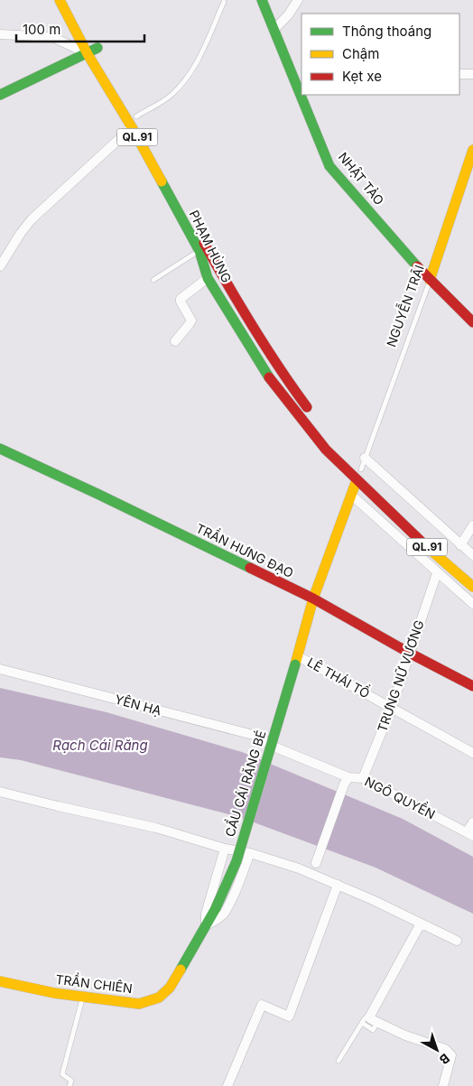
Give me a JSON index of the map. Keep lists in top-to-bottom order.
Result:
{
  "streets": {
    "main road": [
      "QL.91",
      "NHẬT TẢO",
      "PHẠM HÙNG",
      "NGUYỄN TRÃI",
      "TRẦN HƯNG ĐẠO",
      "CẦU CÁI RĂNG BÉ",
      "TRẦN CHIÊN"
    ],
    "street": [
      "TRƯNG NỮ VƯƠNG",
      "LÊ THÁI TỔ",
      "YÊN HẠ",
      "NGÔ QUYỀN"
    ]
  },
  "crossings": [
    ["QL.91", "PHẠM HÙNG"],
    ["QL.91", "NGUYỄN TRÃI"],
    ["NHẬT TẢO", "NGUYỄN TRÃI"],
    ["TRẦN HƯNG ĐẠO", "TRƯNG NỮ VƯƠNG"],
    ["TRƯNG NỮ VƯƠNG", "LÊ THÁI TỔ"],
    ["TRƯNG NỮ VƯƠNG", "NGÔ QUYỀN"],
    ["LÊ THÁI TỔ", "CẦU CÁI RĂNG BÉ"],
    ["YÊN HẠ", "NGÔ QUYỀN"],
    ["CẦU CÁI RĂNG BÉ", "TRẦN CHIÊN"]
  ],
  "water": ["Rạch Cái Răng"],
  "legend": ["Thông thoáng", "Chậm", "Kẹt xe"],
  "scale_bar": "100 m",
  "north": "bottom right"
}
